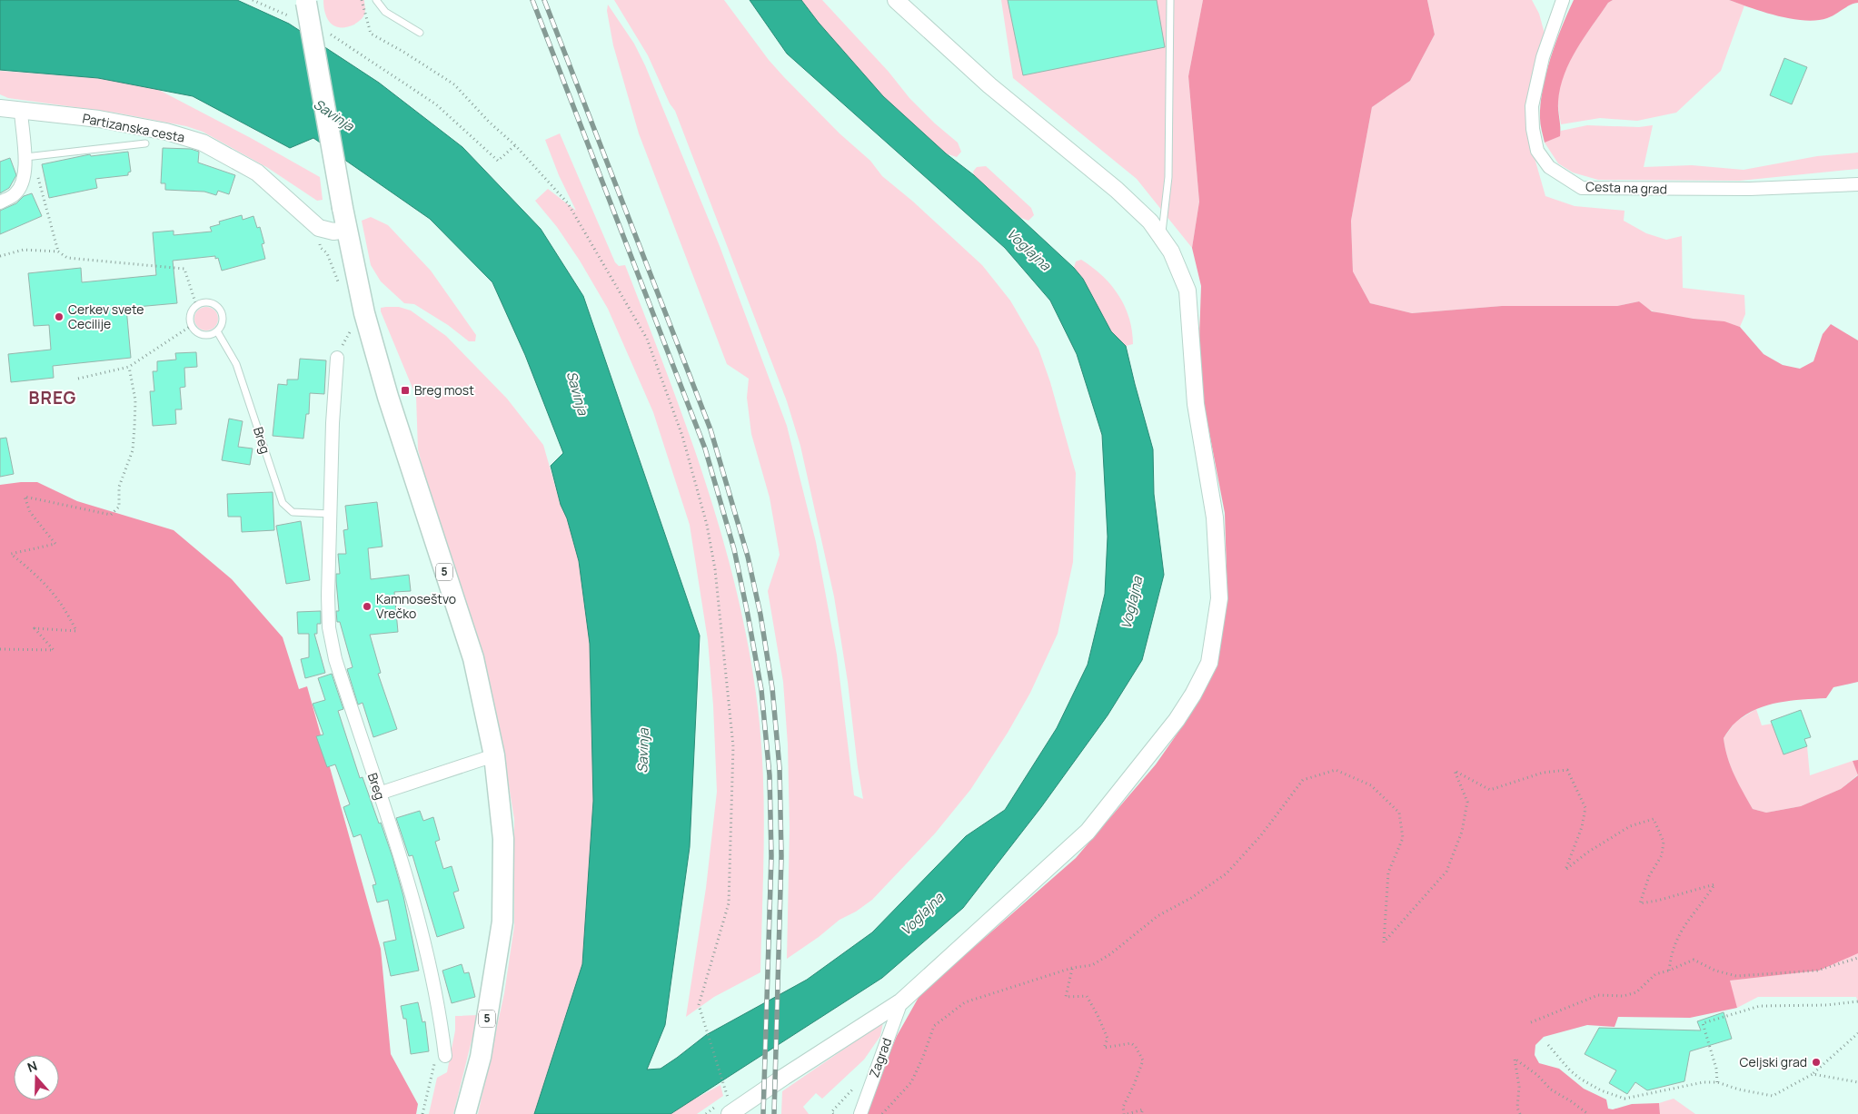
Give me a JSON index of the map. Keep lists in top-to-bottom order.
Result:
{
  "streets": {
    "main road": ["5"],
    "street": [
      "Partizanska cesta",
      "Cesta na grad",
      "Breg",
      "Zagrad"
    ]
  },
  "crossings": [
    ["Partizanska cesta", "5"]
  ],
  "districts": ["BREG"],
  "water": ["Savinja", "Voglajna"],
  "places": {
    "other": ["Cerkev svete Cecilije", "Kamnoseštvo Vrečko", "Celjski grad"],
    "transit": ["Breg most"]
  },
  "north": "top"
}
